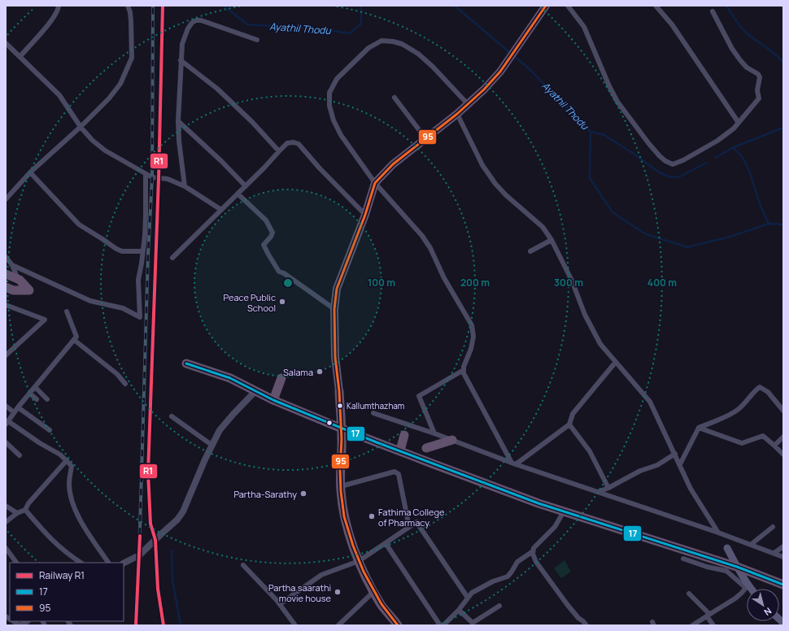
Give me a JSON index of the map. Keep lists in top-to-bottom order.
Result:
{
  "water": ["Ayathil Thodu"],
  "places": [
    "Peace Public School",
    "Salama",
    "Kallumthazham",
    "Partha-Sarathy",
    "Fathima College of Pharmacy",
    "Partha saarathi movie house"
  ],
  "lines": ["rail line R1", "transit line 95", "transit line 17"],
  "legend": ["Railway R1", "17", "95"],
  "north": "bottom right",
  "rings": [
    "100 m",
    "200 m",
    "300 m",
    "400 m"
  ]
}
